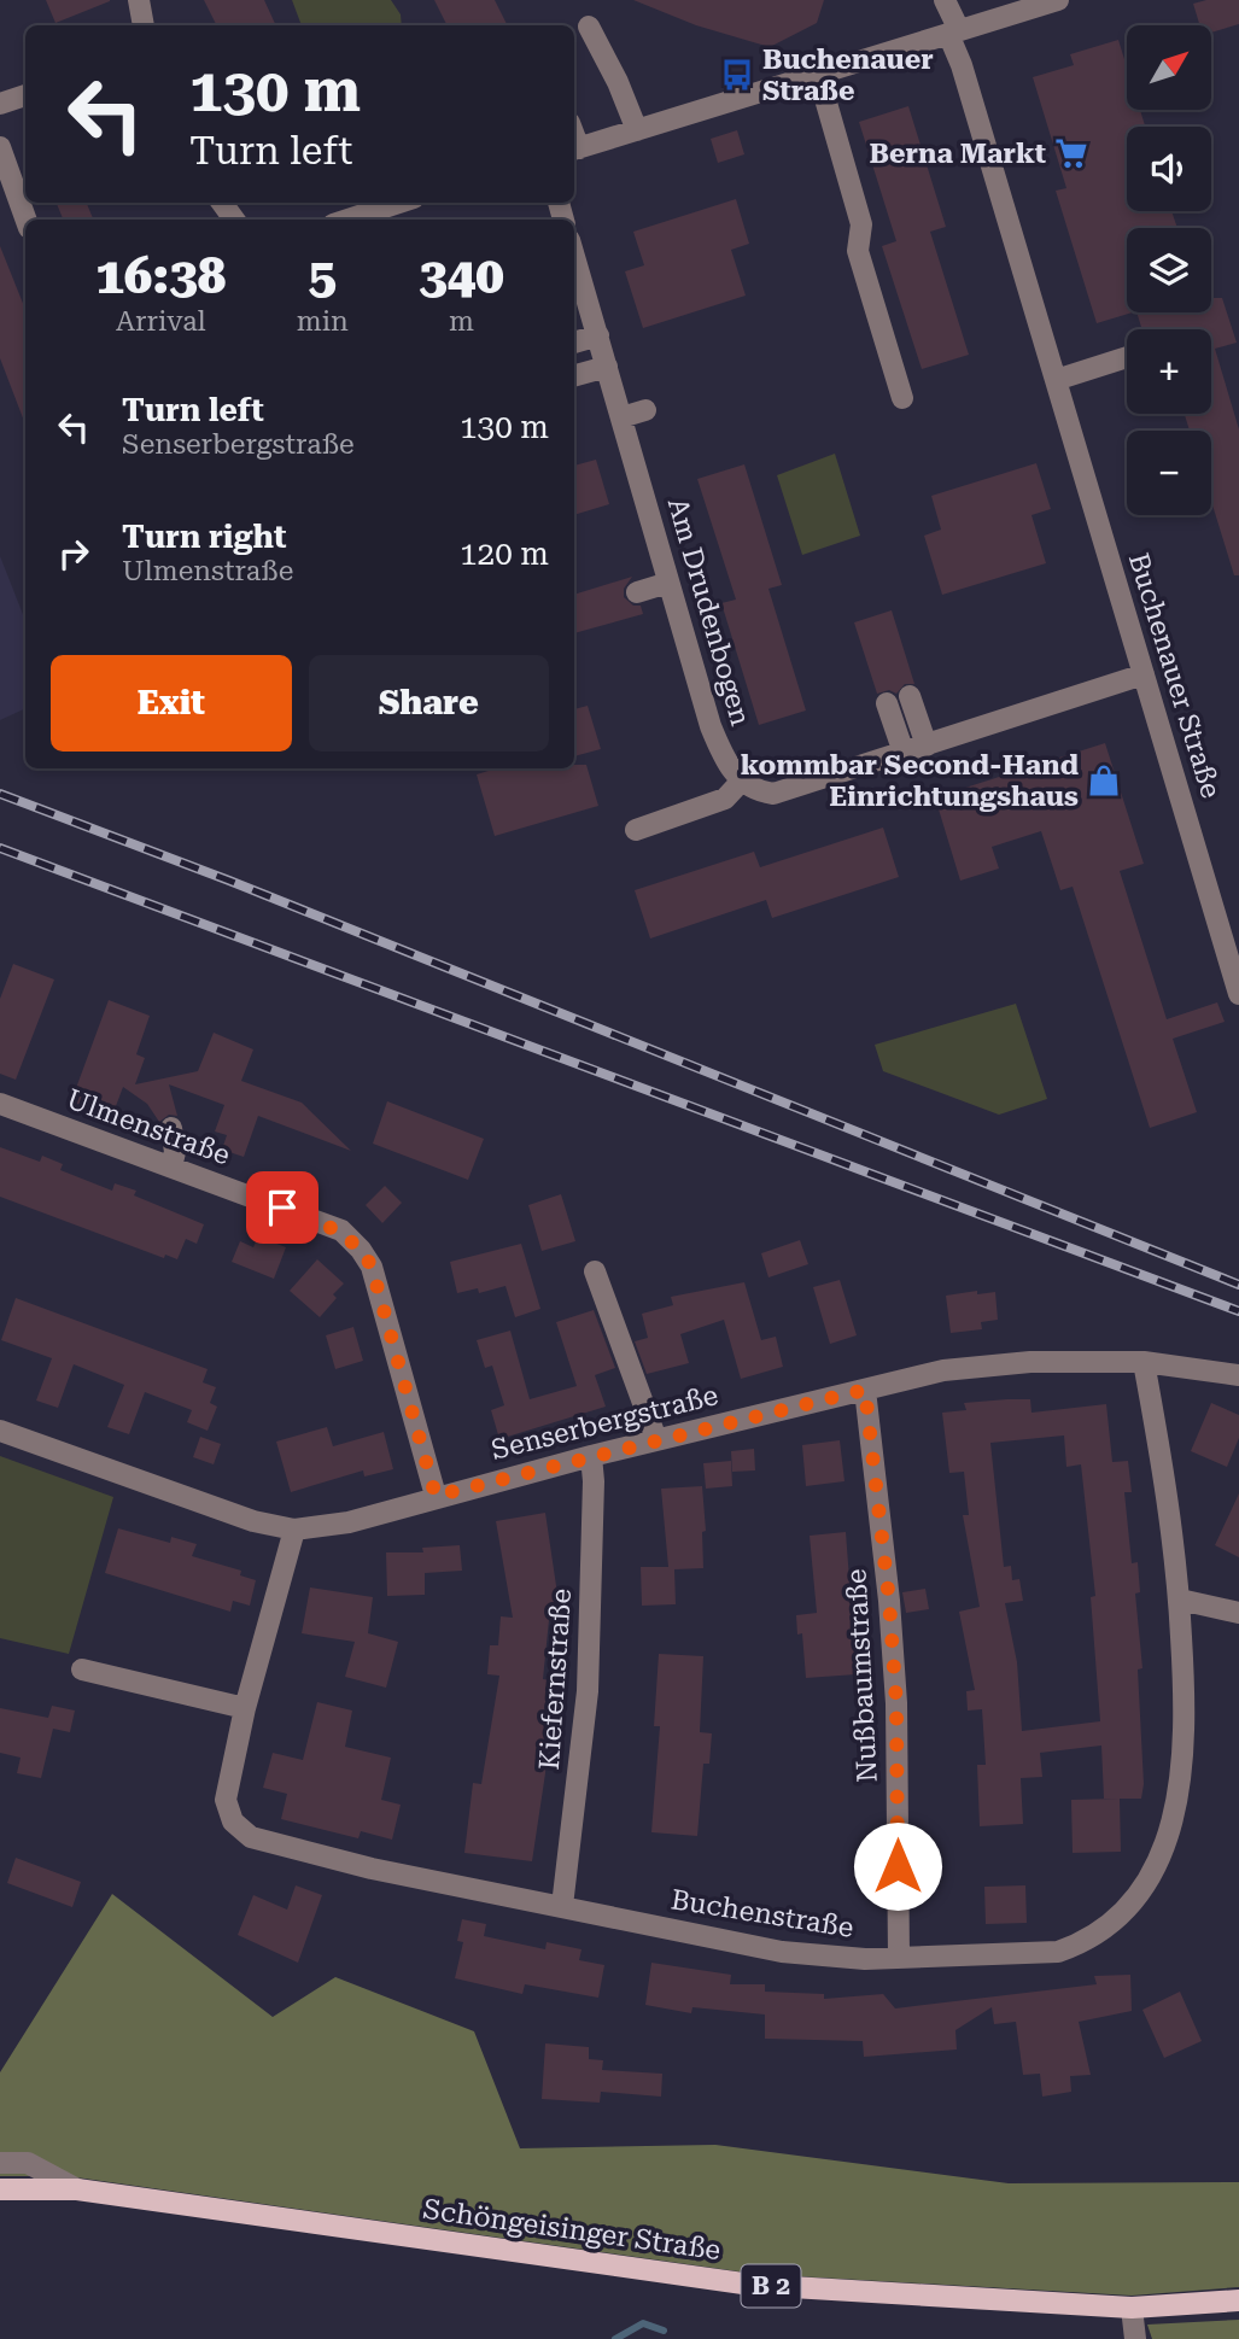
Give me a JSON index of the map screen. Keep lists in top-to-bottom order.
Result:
{
  "streets": {
    "main road": ["Schöngeisinger Straße", "B 2"],
    "street": [
      "Am Drudenbogen",
      "Buchenauer Straße",
      "Ulmenstraße",
      "Senserbergstraße",
      "Nußbaumstraße",
      "Kiefernstraße",
      "Buchenstraße"
    ]
  },
  "crossings": [
    ["Ulmenstraße", "Senserbergstraße"],
    ["Senserbergstraße", "Nußbaumstraße"],
    ["Senserbergstraße", "Kiefernstraße"],
    ["Senserbergstraße", "Buchenstraße"],
    ["Nußbaumstraße", "Buchenstraße"],
    ["Kiefernstraße", "Buchenstraße"]
  ],
  "places": {
    "bus stop": ["Buchenauer Straße"],
    "supermarket": ["Berna Markt"],
    "shop": ["kommbar Second-Hand Einrichtungshaus"]
  },
  "north": "top right",
  "page": {
    "map_buttons": ["+", "−"],
    "turn": ["130 m", "Turn left"],
    "eta": [
      "16:38",
      "Arrival",
      "5",
      "min",
      "340",
      "m"
    ],
    "list": [
      {
        "name": "Turn left",
        "note": "Senserbergstraße",
        "value": "130 m"
      },
      {
        "name": "Turn right",
        "note": "Ulmenstraße",
        "value": "120 m"
      }
    ],
    "buttons": ["Exit", "Share"]
  }
}
